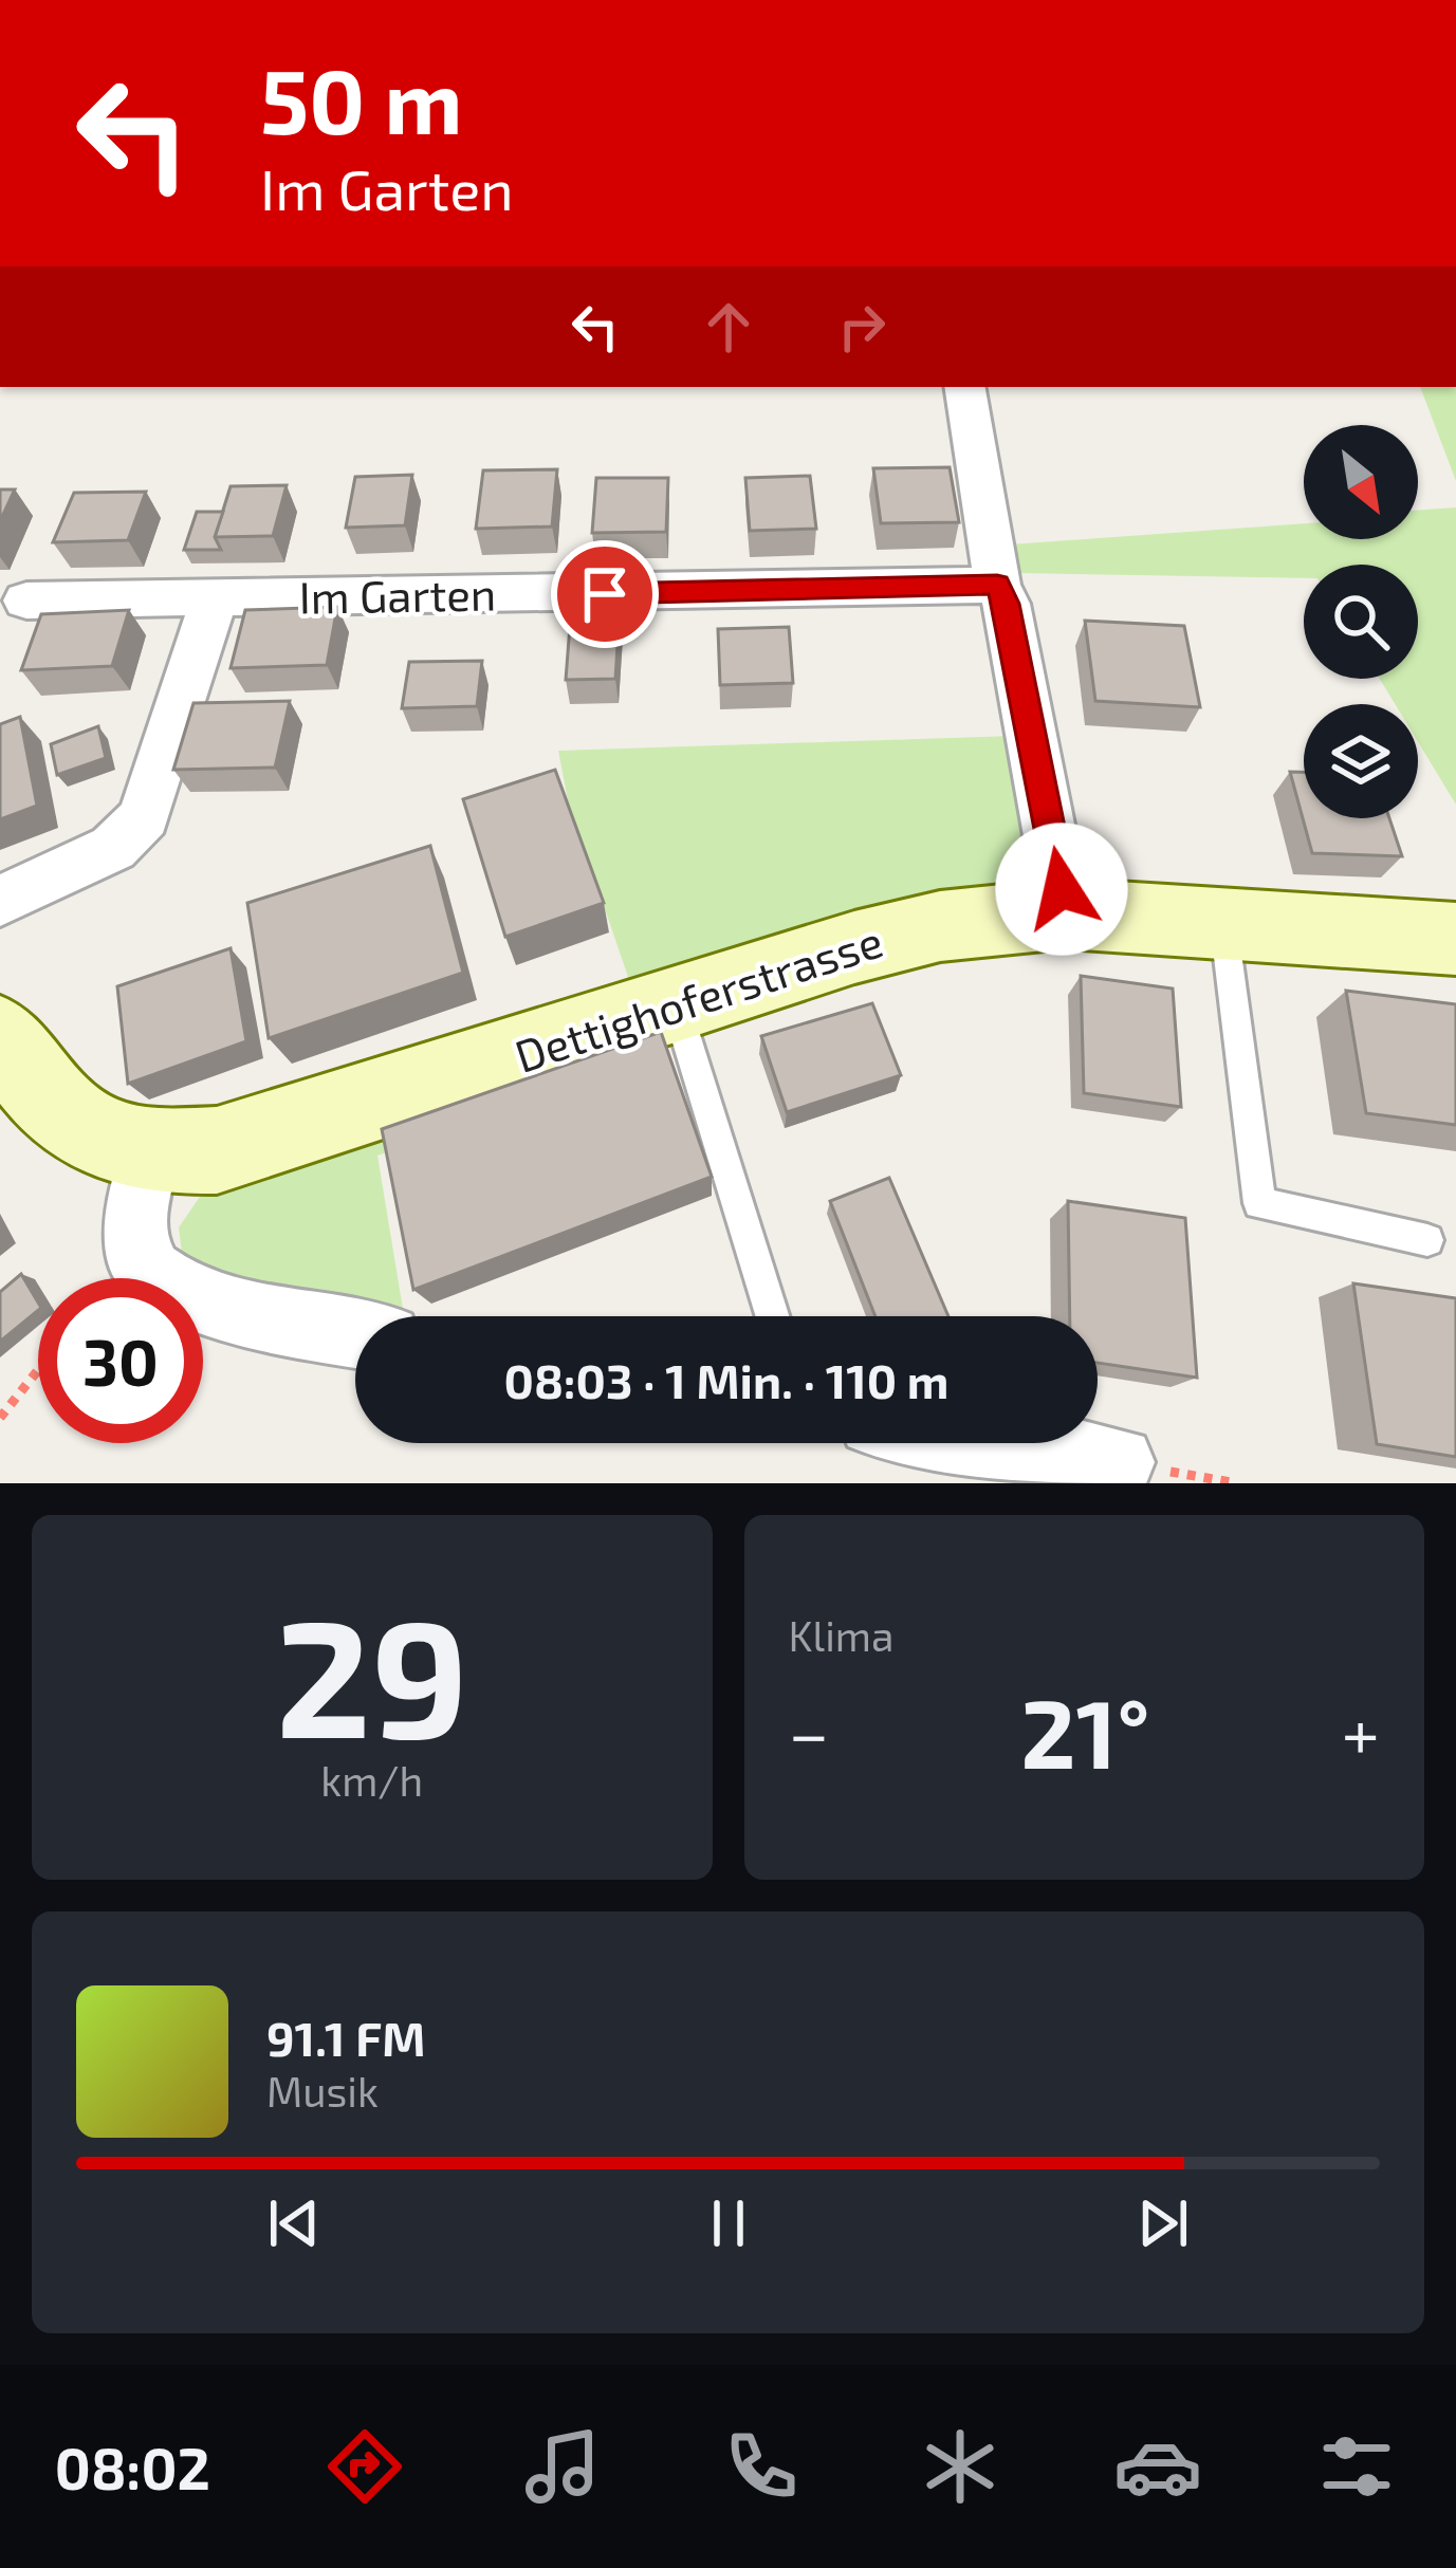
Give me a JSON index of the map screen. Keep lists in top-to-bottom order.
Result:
{
  "streets": {
    "street": ["Im Garten", "Dettighoferstrasse"]
  },
  "north": "bottom right",
  "page": {
    "turn": ["50 m", "Im Garten"],
    "limit": "30",
    "trip": "08:03 · 1 Min. · 110 m",
    "tile": [
      ["29", "km/h"],
      "Klima"
    ],
    "heat": ["−", "21°", "+"],
    "song": ["91.1 FM", "Musik"],
    "tabs": "08:02"
  }
}
